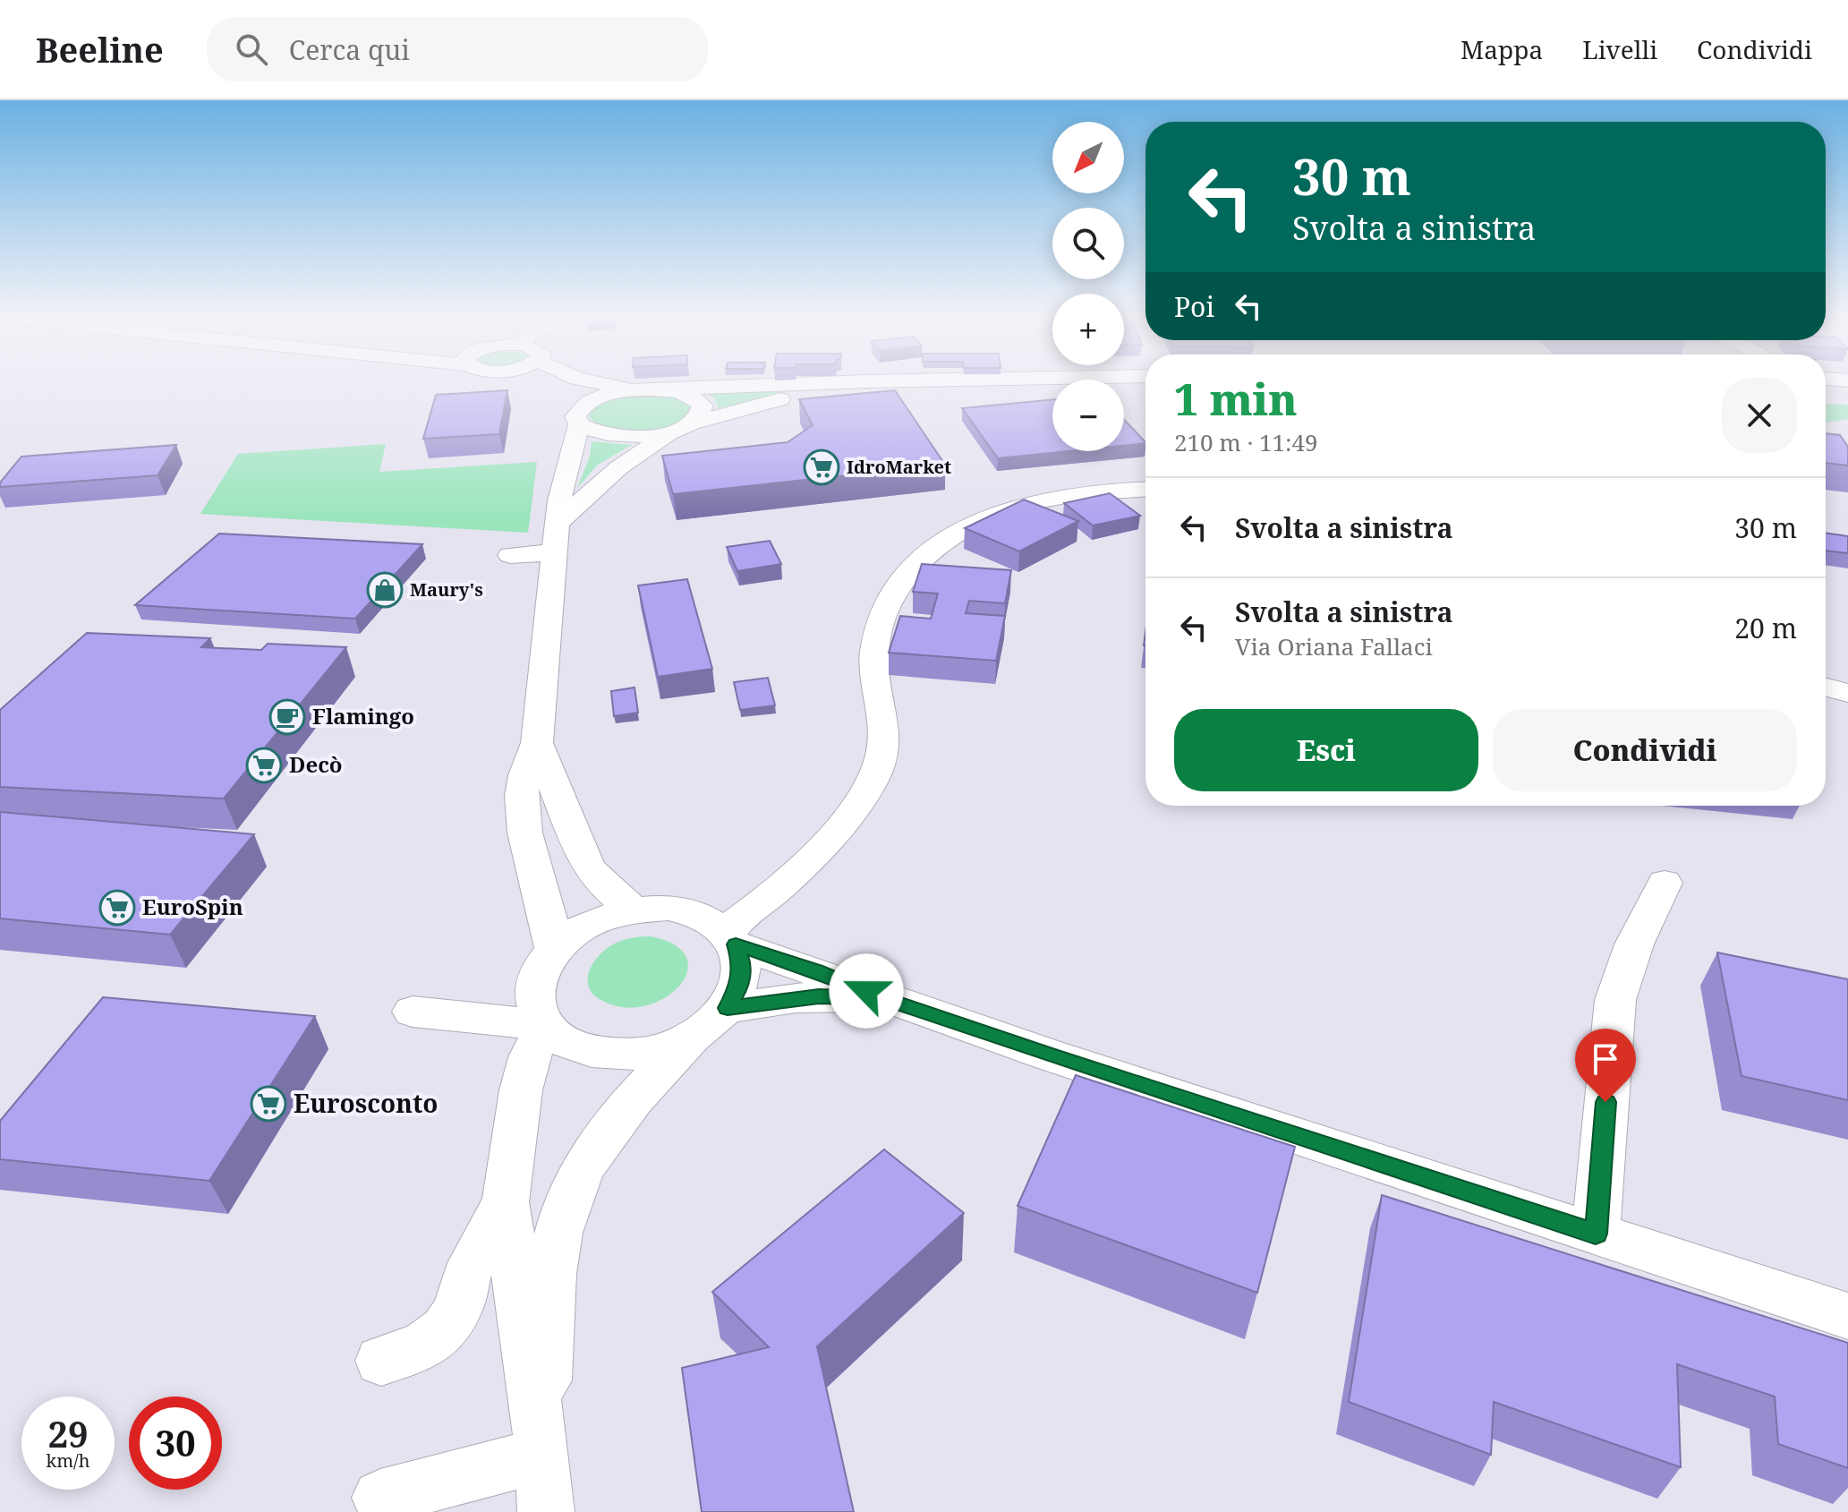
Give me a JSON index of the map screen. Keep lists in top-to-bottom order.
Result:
{
  "places": {
    "supermarket": [
      "IdroMarket",
      "Decò",
      "EuroSpin",
      "Eurosconto"
    ],
    "shop": ["Maury's"],
    "cafe": ["Flamingo"]
  },
  "north": "bottom left",
  "page": {
    "header": "Beeline",
    "search": "Cerca qui",
    "nav": ["Mappa", "Livelli", "Condividi"],
    "map_buttons": ["+", "−"],
    "turn": ["30 m", "Svolta a sinistra"],
    "then": "Poi",
    "heading": ["1 min", "210 m · 11:49"],
    "list": [
      {
        "name": "Svolta a sinistra",
        "value": "30 m"
      },
      {
        "name": "Svolta a sinistra",
        "note": "Via Oriana Fallaci",
        "value": "20 m"
      }
    ],
    "buttons": ["Esci", "Condividi"],
    "speed": "29 km/h",
    "limit": "30"
  }
}
